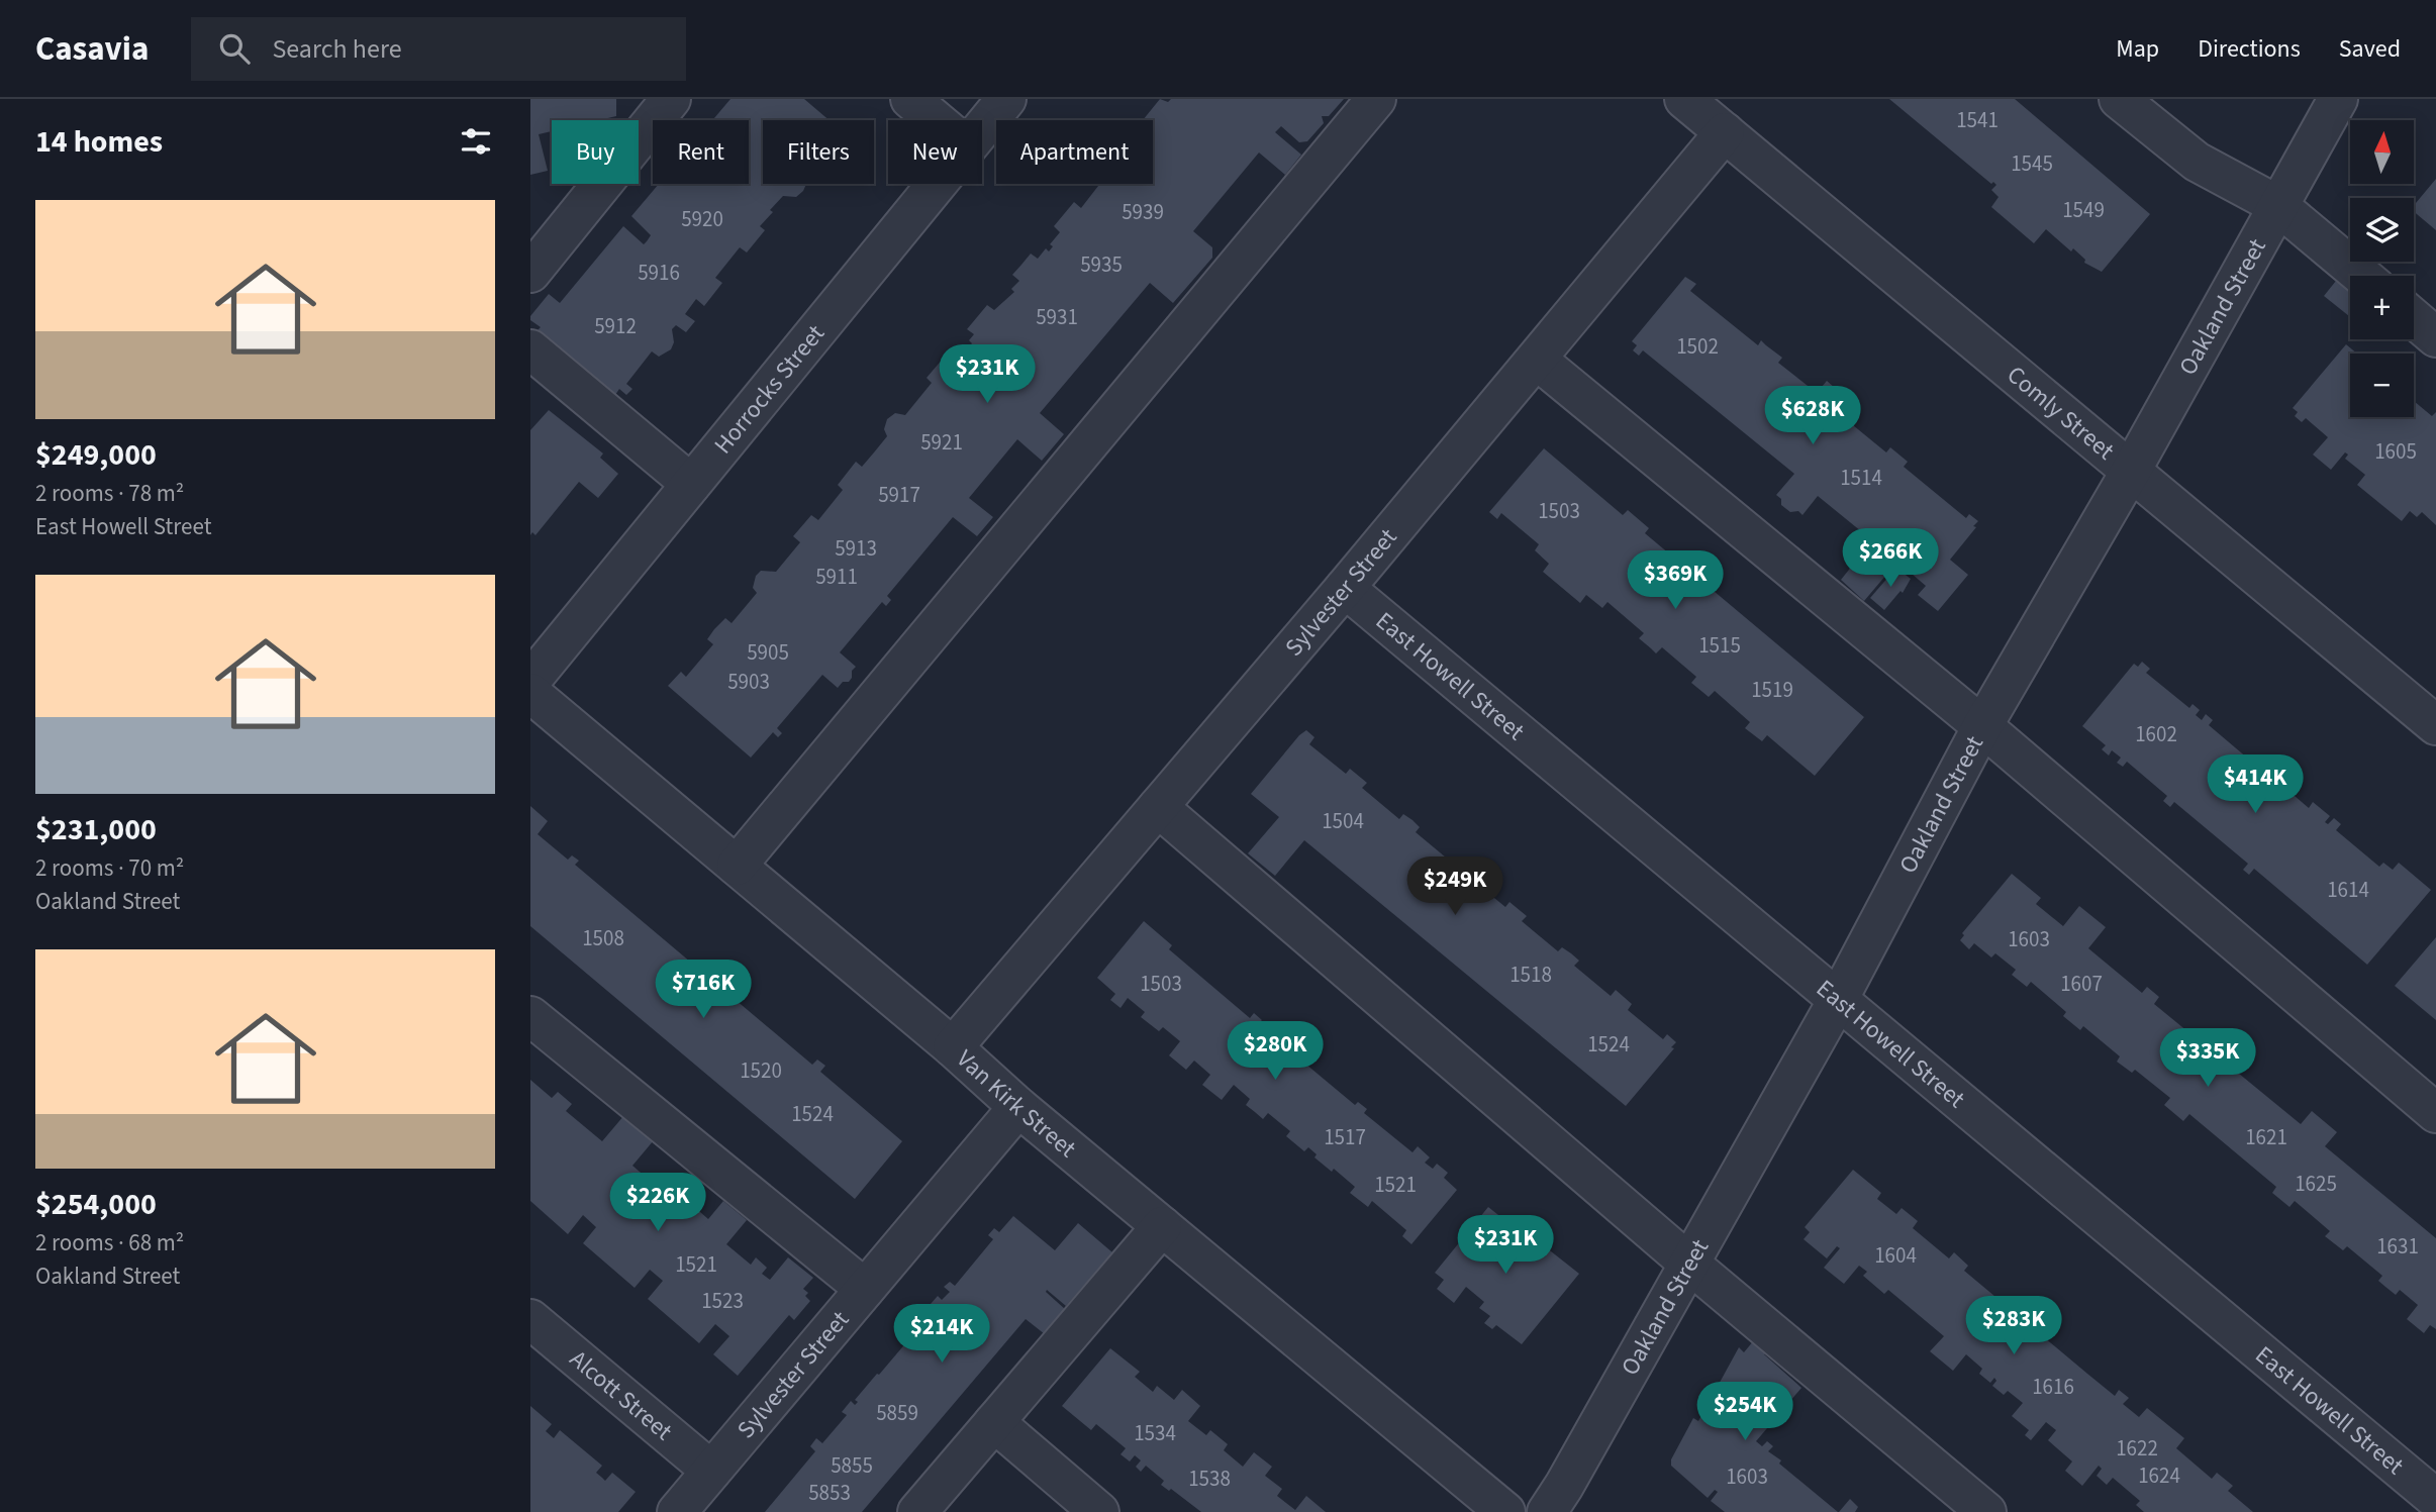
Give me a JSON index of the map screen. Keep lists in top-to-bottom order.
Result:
{
  "streets": {
    "street": [
      "Oakland Street",
      "Horrocks Street",
      "Comly Street",
      "Sylvester Street",
      "East Howell Street",
      "Van Kirk Street",
      "Alcott Street"
    ]
  },
  "crossings": [
    ["Oakland Street", "Comly Street"],
    ["Oakland Street", "East Howell Street"],
    ["Comly Street", "Sylvester Street"],
    ["Sylvester Street", "East Howell Street"],
    ["Sylvester Street", "Van Kirk Street"],
    ["Sylvester Street", "Alcott Street"]
  ],
  "house_numbers": [
    "1541",
    "1545",
    "1549",
    "5939",
    "5920",
    "5935",
    "5916",
    "5931",
    "5912",
    "1502",
    "5921",
    "1605",
    "1514",
    "5917",
    "1503",
    "5913",
    "5911",
    "1515",
    "5905",
    "5903",
    "1519",
    "1602",
    "1504",
    "1614",
    "1508",
    "1603",
    "1518",
    "1503",
    "1607",
    "1524",
    "1520",
    "1524",
    "1517",
    "1621",
    "1625",
    "1521",
    "1631",
    "1604",
    "1521",
    "1523",
    "1616",
    "5859",
    "1534",
    "1622",
    "5855",
    "1624",
    "1603",
    "1538",
    "5853"
  ],
  "north": "top",
  "page": {
    "header": "Casavia",
    "search": "Search here",
    "nav": ["Map", "Directions", "Saved"],
    "heading": "14 homes",
    "map_buttons": ["+", "−"],
    "chip": [
      "Buy",
      "Rent",
      "Filters",
      "New",
      "Apartment"
    ],
    "list": [
      {
        "name": "$249,000",
        "note": "2 rooms · 78 m² · East Howell Street"
      },
      {
        "name": "$231,000",
        "note": "2 rooms · 70 m² · Oakland Street"
      },
      {
        "name": "$254,000",
        "note": "2 rooms · 68 m² · Oakland Street"
      }
    ],
    "price": [
      "$231K",
      "$628K",
      "$266K",
      "$369K",
      "$414K",
      "$249K",
      "$716K",
      "$280K",
      "$335K",
      "$226K",
      "$231K",
      "$283K",
      "$214K",
      "$254K"
    ]
  }
}
